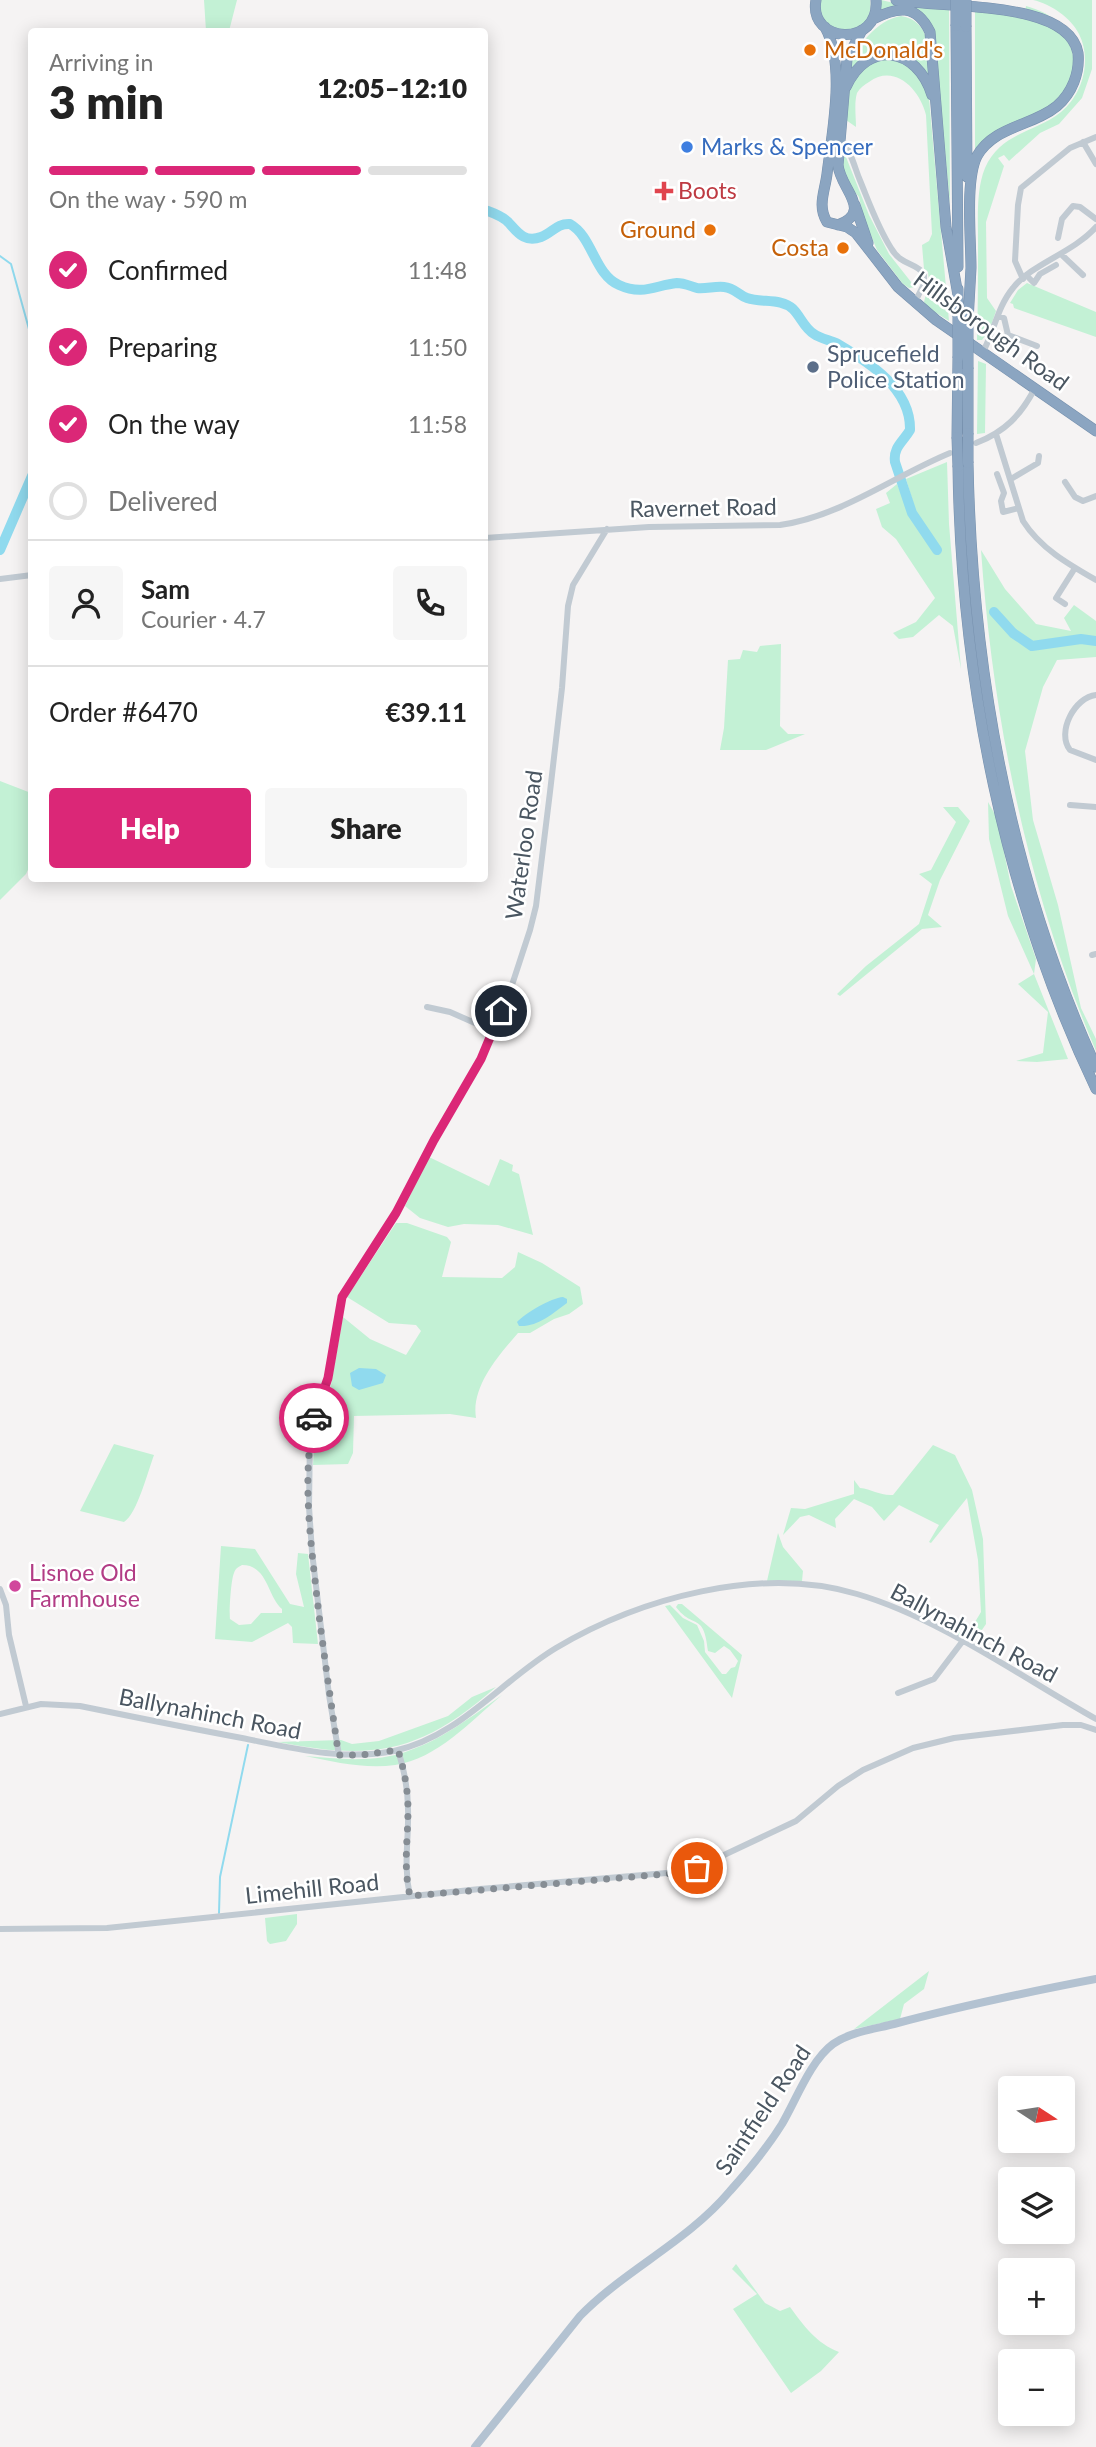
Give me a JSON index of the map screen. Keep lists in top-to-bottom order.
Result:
{
  "streets": {
    "highway": ["Hillsborough Road"],
    "main road": ["Saintfield Road"],
    "street": [
      "Ravernet Road",
      "Waterloo Road",
      "Ballynahinch Road",
      "Limehill Road"
    ]
  },
  "crossings": [
    ["Ravernet Road", "Waterloo Road"],
    ["Waterloo Road", "Ballynahinch Road"]
  ],
  "places": {
    "other": [
      "McDonald's",
      "Marks & Spencer",
      "Ground",
      "Costa",
      "Sprucefield Police Station",
      "Lisnoe Old Farmhouse"
    ],
    "health": ["Boots"]
  },
  "north": "right",
  "page": {
    "heading": ["3 min", "Arriving in", "12:05–12:10"],
    "panel": [
      "Sam",
      "Courier · 4.7",
      "Order #6470",
      "€39.11"
    ],
    "bar": "On the way · 590 m",
    "list": [
      ["Confirmed", "11:48"],
      ["Preparing", "11:50"],
      ["On the way", "11:58"],
      "Delivered"
    ],
    "buttons": ["Help", "Share"],
    "map_buttons": ["+", "−"]
  }
}
